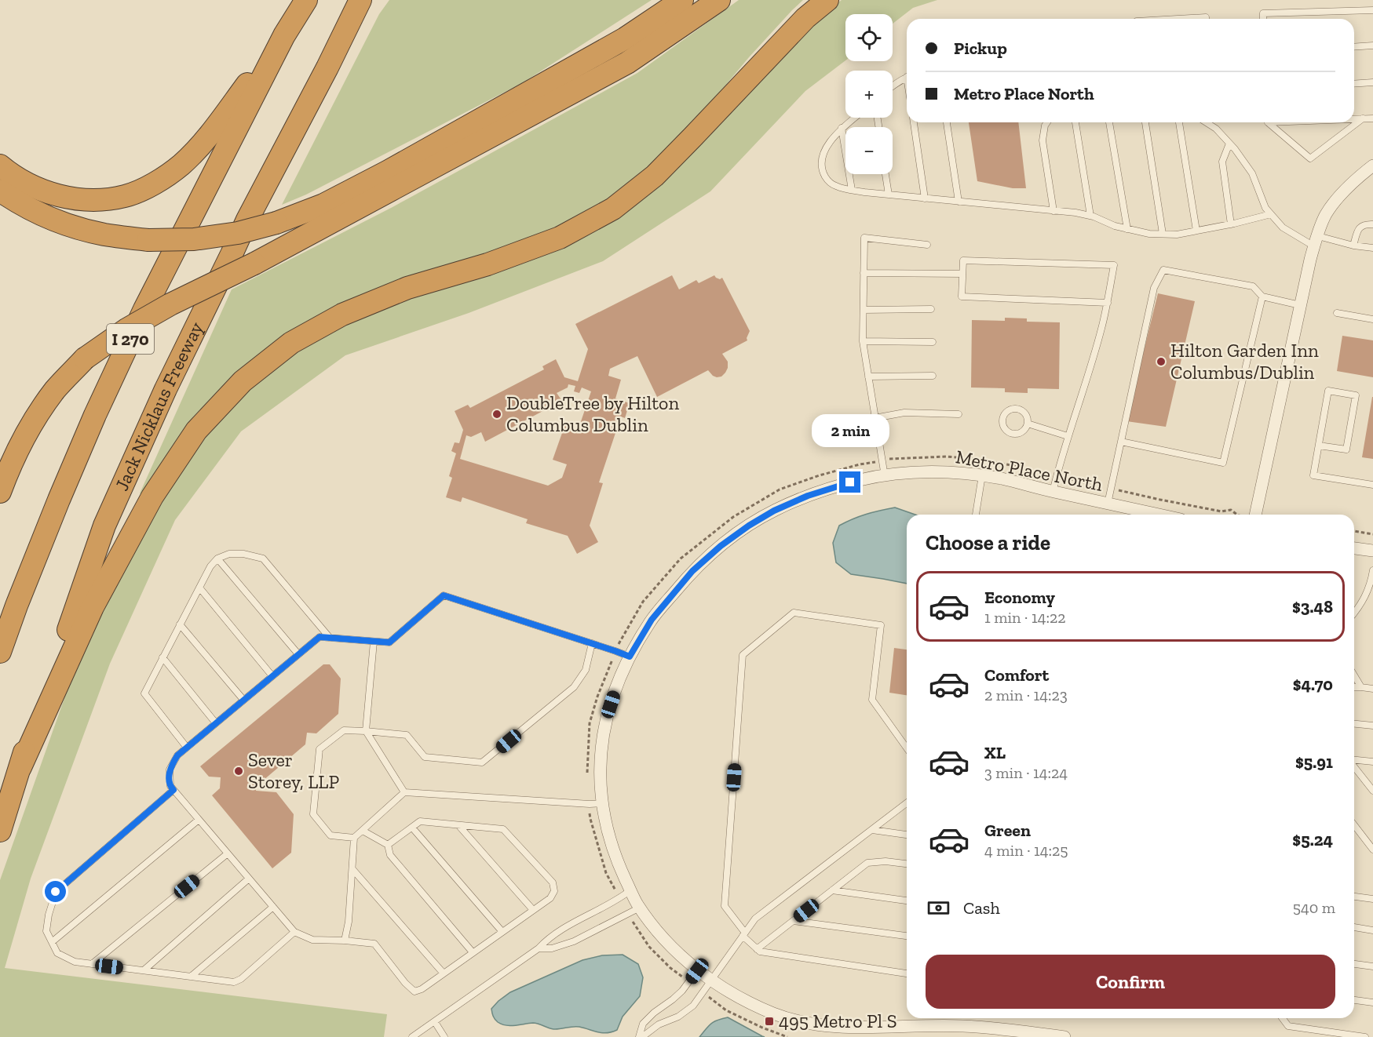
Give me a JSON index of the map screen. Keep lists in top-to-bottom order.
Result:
{
  "streets": {
    "highway": ["I 270", "Jack Nicklaus Freeway"],
    "street": ["Metro Place North"]
  },
  "places": {
    "other": ["Hilton Garden Inn Columbus/Dublin", "DoubleTree by Hilton Columbus Dublin", "Sever Storey, LLP"],
    "transit": ["495 Metro Pl S"]
  },
  "page": {
    "map_buttons": ["+", "−"],
    "banner": ["Pickup", "Metro Place North"],
    "bubble": "2 min",
    "heading": "Choose a ride",
    "list": [
      {
        "name": "Economy",
        "note": "1 min · 14:22",
        "value": "$3.48"
      },
      {
        "name": "Comfort",
        "note": "2 min · 14:23",
        "value": "$4.70"
      },
      {
        "name": "XL",
        "note": "3 min · 14:24",
        "value": "$5.91"
      },
      {
        "name": "Green",
        "note": "4 min · 14:25",
        "value": "$5.24"
      }
    ],
    "pay": ["Cash", "540 m"],
    "buttons": "Confirm"
  }
}
